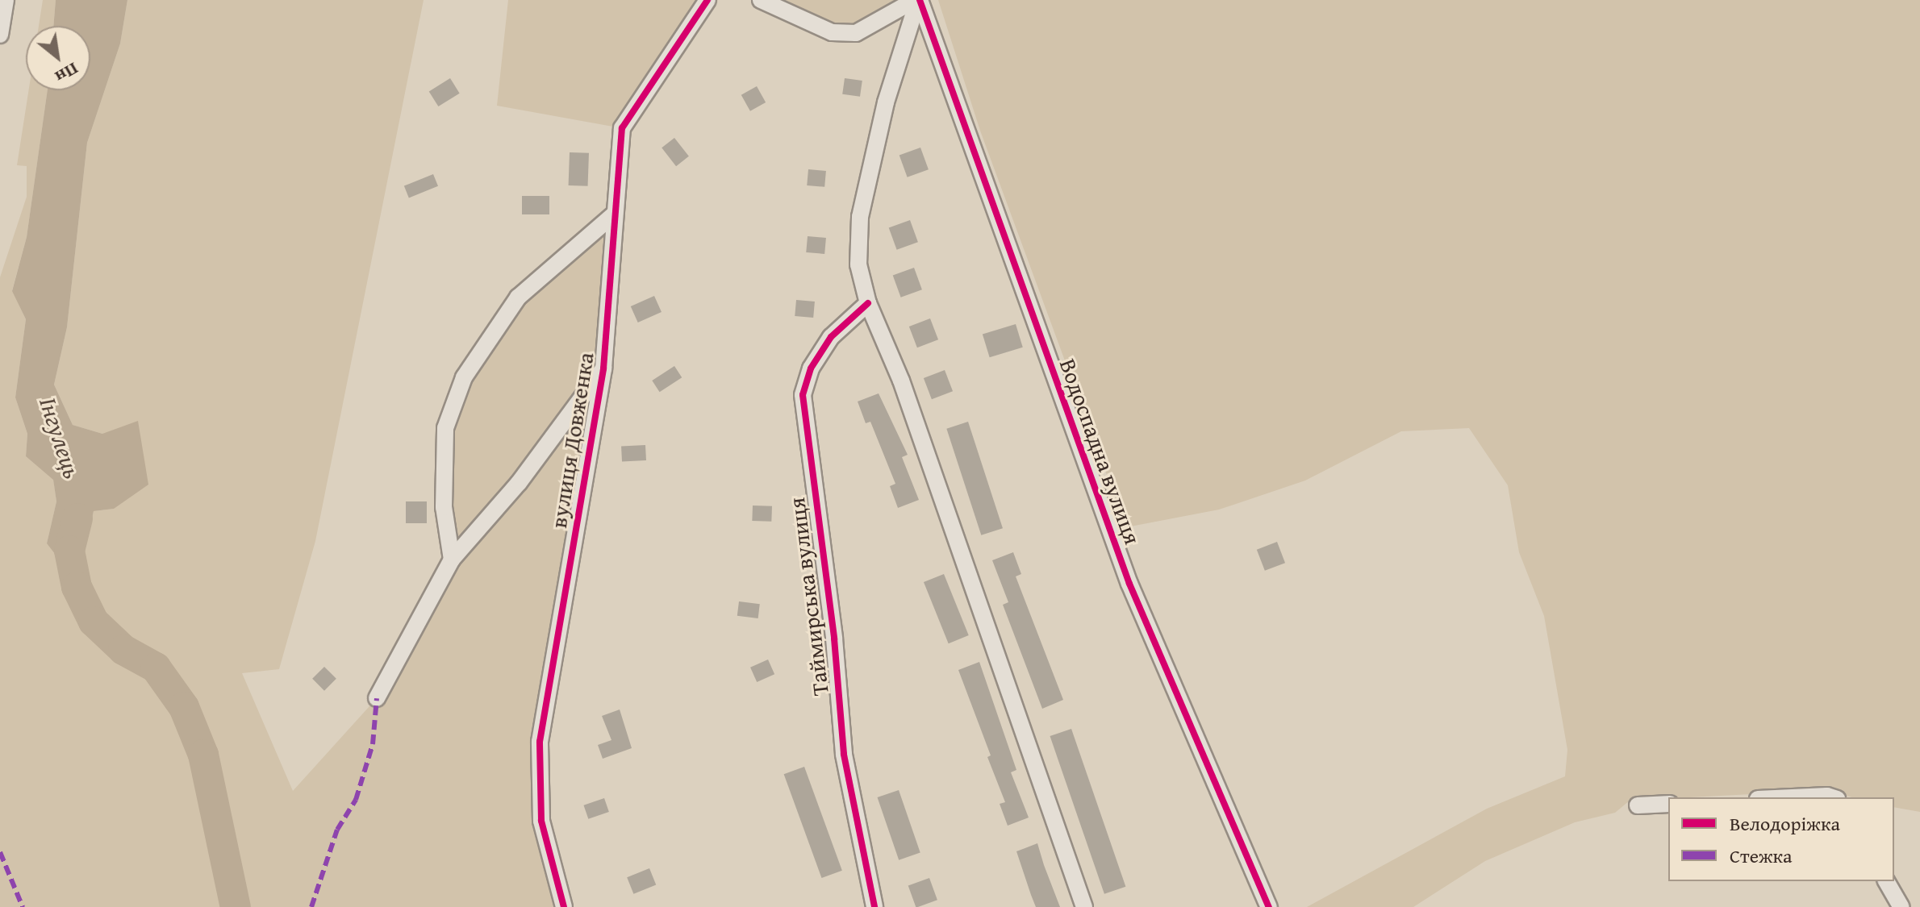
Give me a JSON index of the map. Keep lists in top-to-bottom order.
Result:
{
  "streets": {
    "street": ["вулиця Довженка", "Водоспадна вулиця", "Таймирська вулиця"]
  },
  "water": ["Інгулець"],
  "legend": ["Велодоріжка", "Стежка"],
  "north": "bottom right"
}
